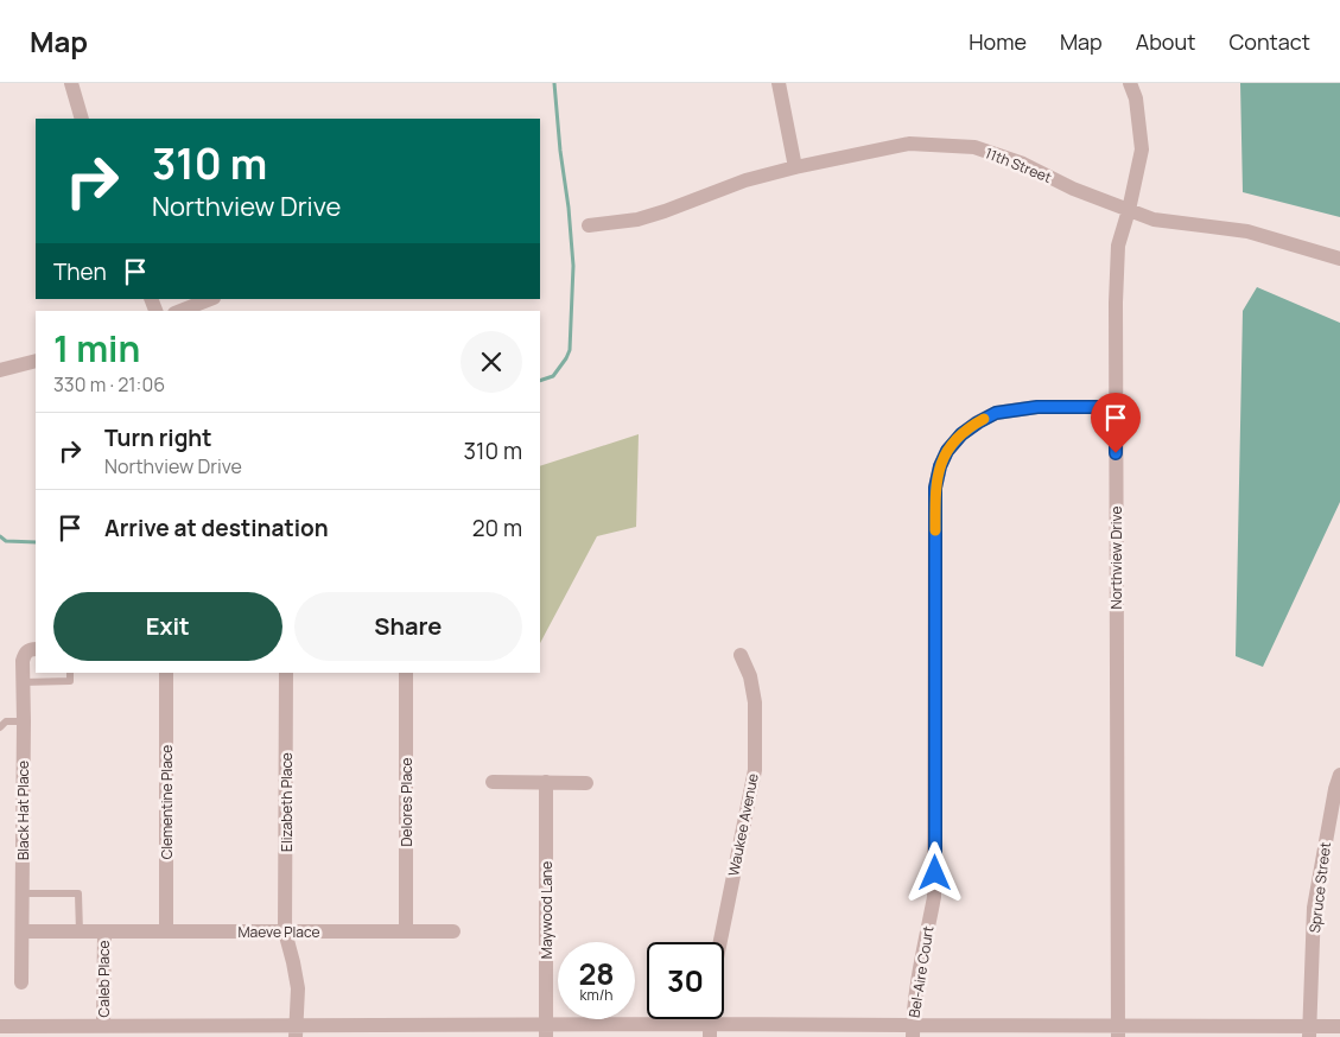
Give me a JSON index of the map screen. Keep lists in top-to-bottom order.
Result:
{
  "streets": {
    "street": [
      "11th Street",
      "Northview Drive",
      "Clementine Place",
      "Elizabeth Place",
      "Delores Place",
      "Black Hat Place",
      "Waukee Avenue",
      "Spruce Street",
      "Maywood Lane",
      "Maeve Place",
      "Bel-Aire Court",
      "Caleb Place"
    ]
  },
  "crossings": [
    ["11th Street", "Northview Drive"],
    ["Northview Drive", "Bel-Aire Court"],
    ["Clementine Place", "Maeve Place"],
    ["Elizabeth Place", "Maeve Place"],
    ["Delores Place", "Maeve Place"],
    ["Black Hat Place", "Maeve Place"],
    ["Maeve Place", "Caleb Place"]
  ],
  "page": {
    "header": "Map",
    "nav": [
      "Home",
      "Map",
      "About",
      "Contact"
    ],
    "turn": ["310 m", "Northview Drive"],
    "then": "Then",
    "heading": ["1 min", "330 m · 21:06"],
    "list": [
      {
        "name": "Turn right",
        "note": "Northview Drive",
        "value": "310 m"
      },
      {
        "name": "Arrive at destination",
        "value": "20 m"
      }
    ],
    "buttons": ["Exit", "Share"],
    "speed": "28 km/h",
    "limit": "30"
  }
}
